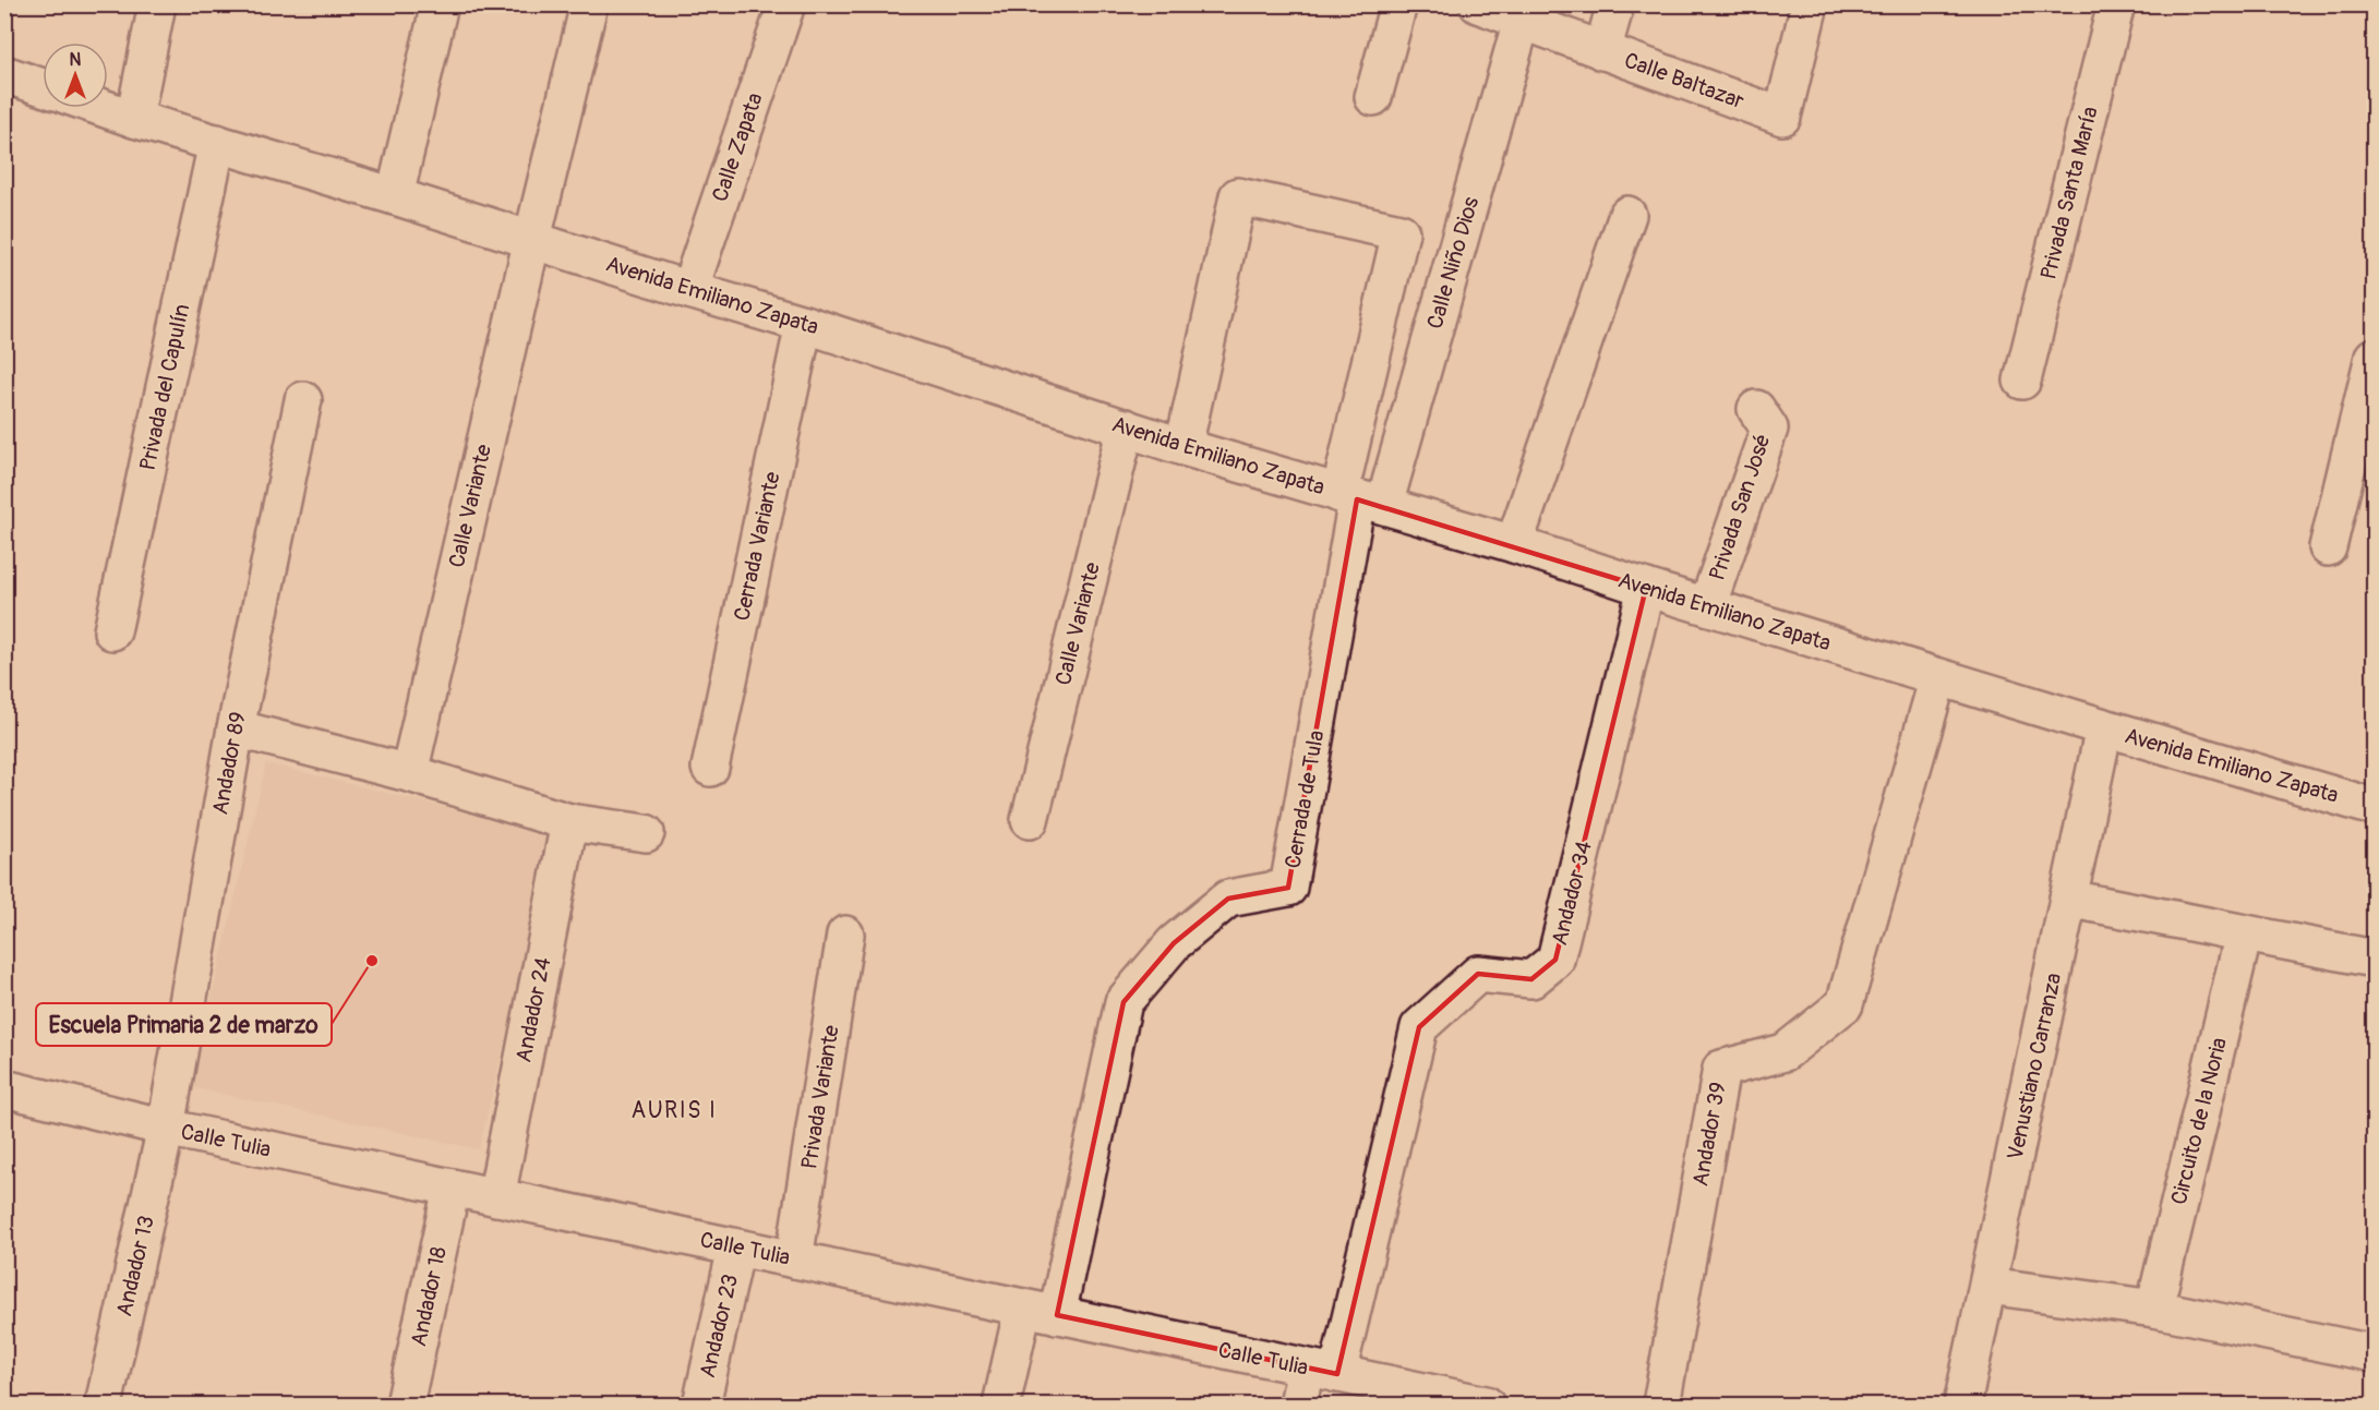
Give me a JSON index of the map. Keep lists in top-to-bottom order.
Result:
{
  "streets": {
    "street": [
      "Calle Baltazar",
      "Calle Zapata",
      "Privada Santa María",
      "Calle Niño Dios",
      "Avenida Emiliano Zapata",
      "Privada del Capulín",
      "Calle Variante",
      "Privada San José",
      "Cerrada Variante",
      "Andador 89",
      "Cerrada de Tula",
      "Andador 34",
      "Andador 24",
      "Venustiano Carranza",
      "Privada Variante",
      "Circuito de la Noria",
      "Andador 39",
      "Calle Tulia",
      "Andador 13",
      "Andador 18",
      "Andador 23"
    ]
  },
  "crossings": [
    ["Calle Baltazar", "Calle Niño Dios"],
    ["Calle Zapata", "Avenida Emiliano Zapata"],
    ["Calle Niño Dios", "Avenida Emiliano Zapata"],
    ["Calle Niño Dios", "Cerrada de Tula"],
    ["Avenida Emiliano Zapata", "Privada del Capulín"],
    ["Avenida Emiliano Zapata", "Calle Variante"],
    ["Avenida Emiliano Zapata", "Privada San José"],
    ["Avenida Emiliano Zapata", "Cerrada Variante"],
    ["Avenida Emiliano Zapata", "Cerrada de Tula"],
    ["Avenida Emiliano Zapata", "Andador 34"],
    ["Avenida Emiliano Zapata", "Venustiano Carranza"],
    ["Avenida Emiliano Zapata", "Andador 39"],
    ["Andador 89", "Calle Tulia"],
    ["Andador 89", "Andador 13"],
    ["Cerrada de Tula", "Calle Tulia"],
    ["Andador 34", "Calle Tulia"],
    ["Andador 24", "Calle Tulia"],
    ["Privada Variante", "Calle Tulia"],
    ["Calle Tulia", "Andador 13"],
    ["Calle Tulia", "Andador 18"],
    ["Calle Tulia", "Andador 23"]
  ],
  "districts": ["AURIS I"],
  "places": ["Escuela Primaria 2 de marzo"],
  "north": "top"
}
